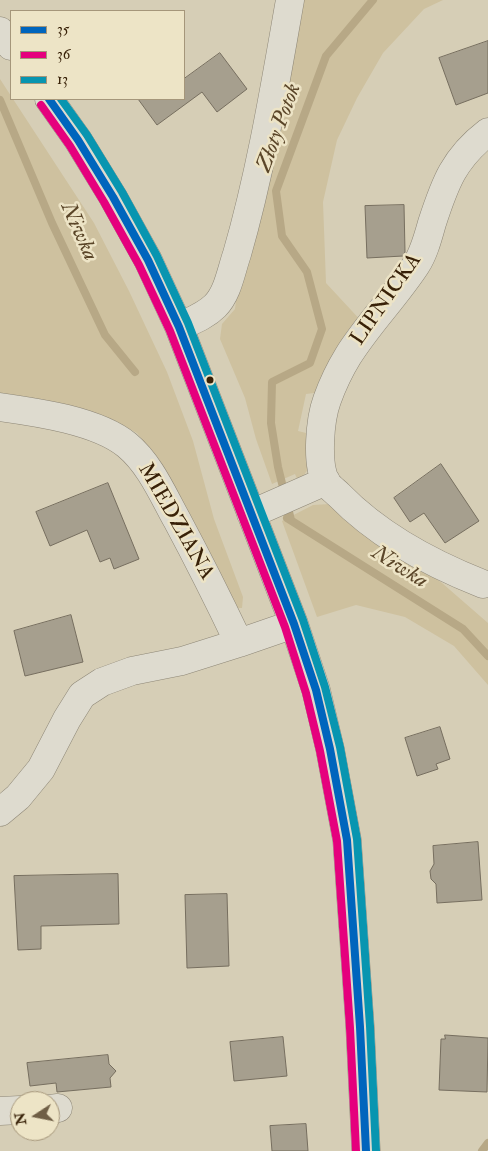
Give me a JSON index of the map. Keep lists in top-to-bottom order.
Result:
{
  "streets": {
    "street": ["LIPNICKA", "MIEDZIANA"]
  },
  "water": ["Złoty Potok", "Niwka"],
  "lines": ["transit line 35", "transit line 13", "transit line 36"],
  "legend": ["35", "36", "13"],
  "north": "left"
}
